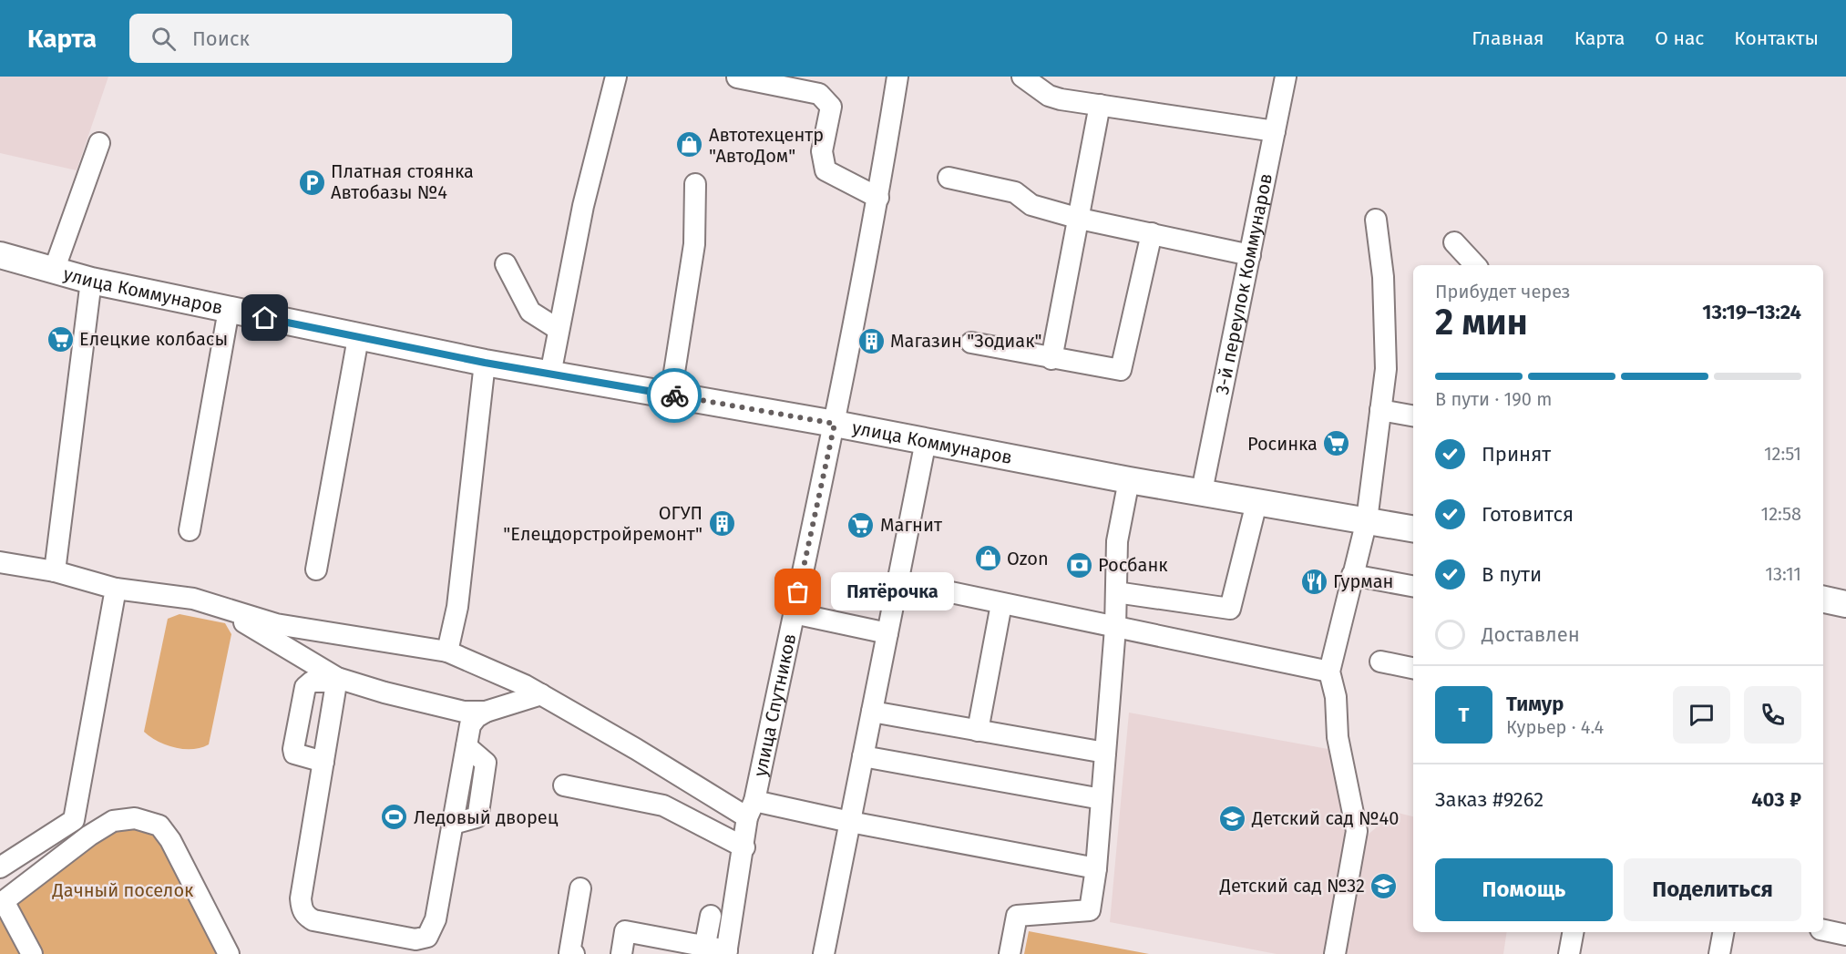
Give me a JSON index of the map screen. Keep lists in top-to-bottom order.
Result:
{
  "streets": {
    "main road": ["улица Коммунаров"],
    "street": ["3-й переулок Коммунаров", "улица Спутников"]
  },
  "crossings": [
    ["3-й переулок Коммунаров", "улица Коммунаров"],
    ["улица Коммунаров", "улица Спутников"]
  ],
  "parks": ["Дачный поселок"],
  "places": {
    "shop": ["Автотехцентр \"АвтоДом\"", "Ozon"],
    "parking": ["Платная стоянка Автобазы №4"],
    "supermarket": ["Елецкие колбасы", "Росинка", "Магнит"],
    "building": ["Магазин \"Зодиак\"", "ОГУП \"Елецдорстройремонт\""],
    "bank": ["Росбанк"],
    "restaurant": ["Гурман"],
    "other": ["Пятёрочка"],
    "sports": ["Ледовый дворец"],
    "school or university": ["Детский сад №40", "Детский сад №32"]
  },
  "page": {
    "header": "Карта",
    "search": "Поиск",
    "nav": [
      "Главная",
      "Карта",
      "О нас",
      "Контакты"
    ],
    "heading": ["2 мин", "Прибудет через", "13:19–13:24"],
    "panel": [
      "Тимур",
      "Курьер · 4.4",
      "Заказ #9262",
      "403 ₽"
    ],
    "bar": "В пути · 190 m",
    "list": [
      ["Принят", "12:51"],
      ["Готовится", "12:58"],
      ["В пути", "13:11"],
      "Доставлен"
    ],
    "bubble": "Пятёрочка",
    "round": "Т",
    "buttons": ["Помощь", "Поделиться"]
  }
}
